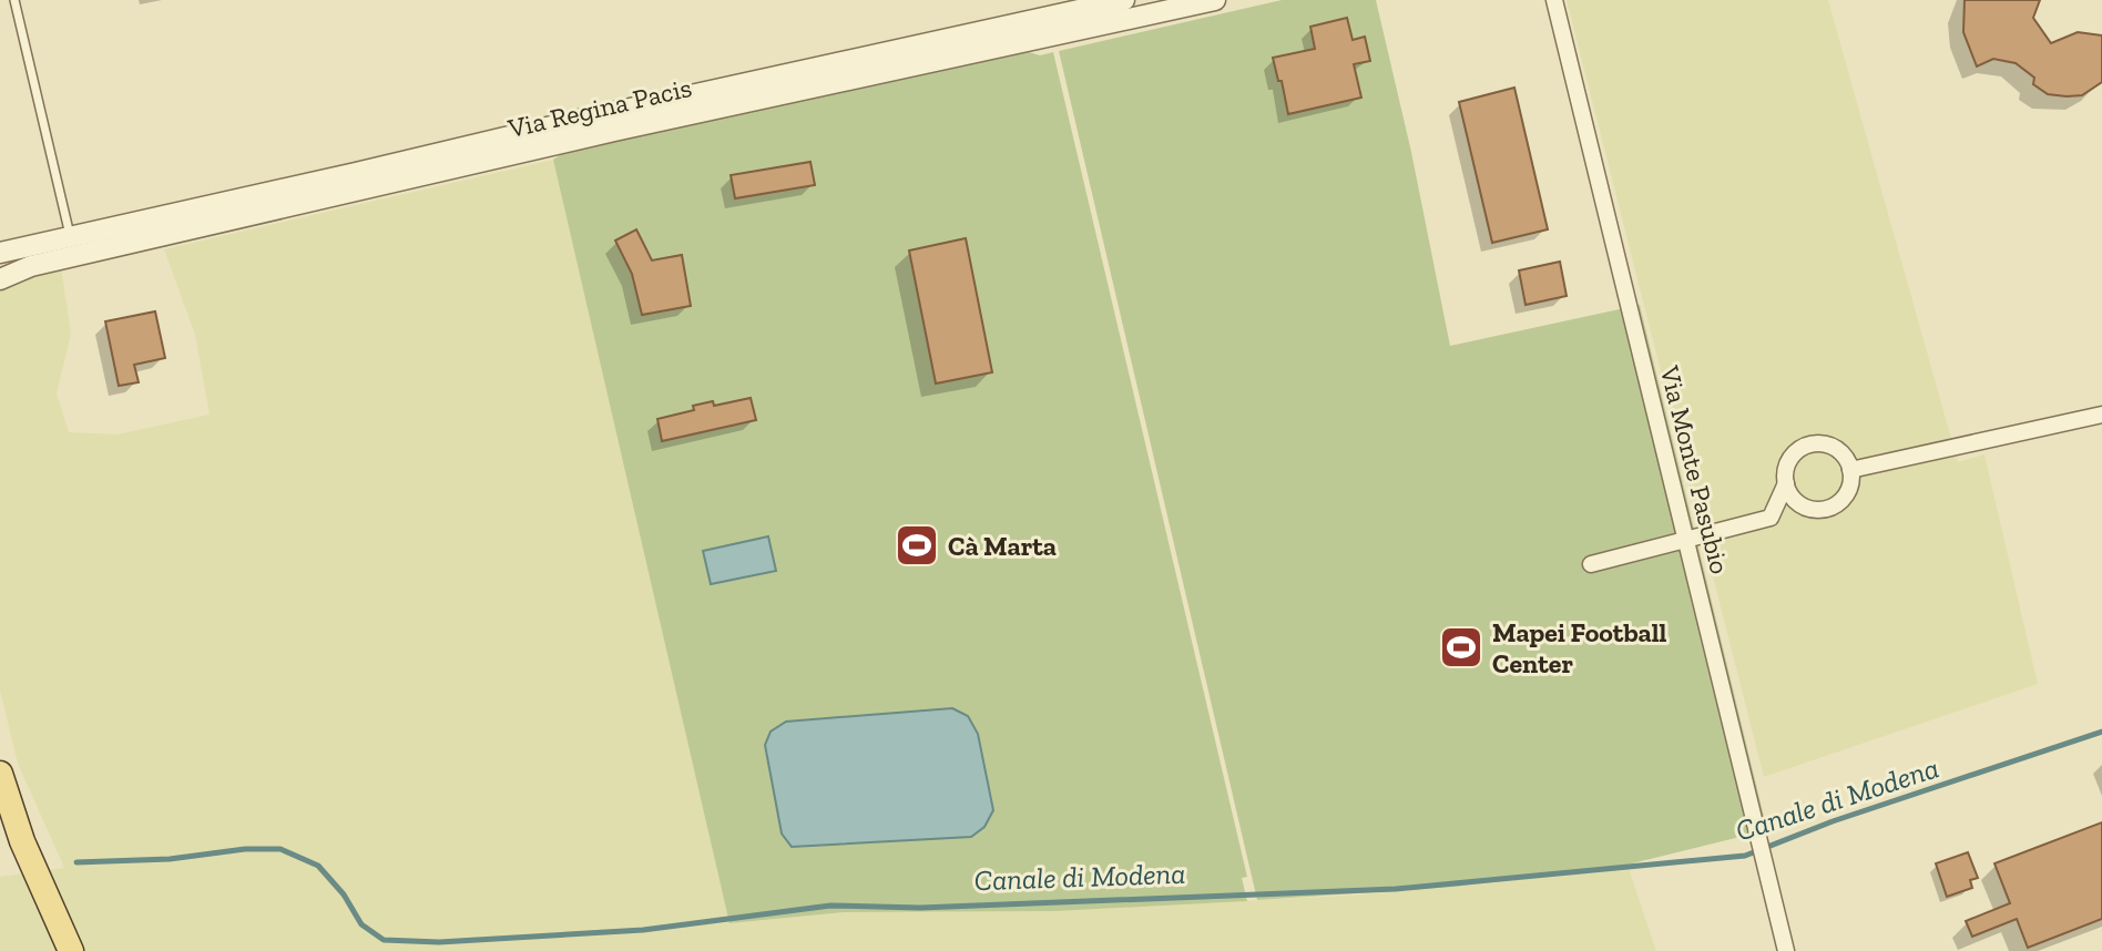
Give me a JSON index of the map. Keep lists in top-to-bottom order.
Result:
{
  "streets": {
    "street": ["Via Regina Pacis", "Via Monte Pasubio"]
  },
  "water": ["Canale di Modena"],
  "places": {
    "sports": ["Cà Marta", "Mapei Football Center"]
  }
}
